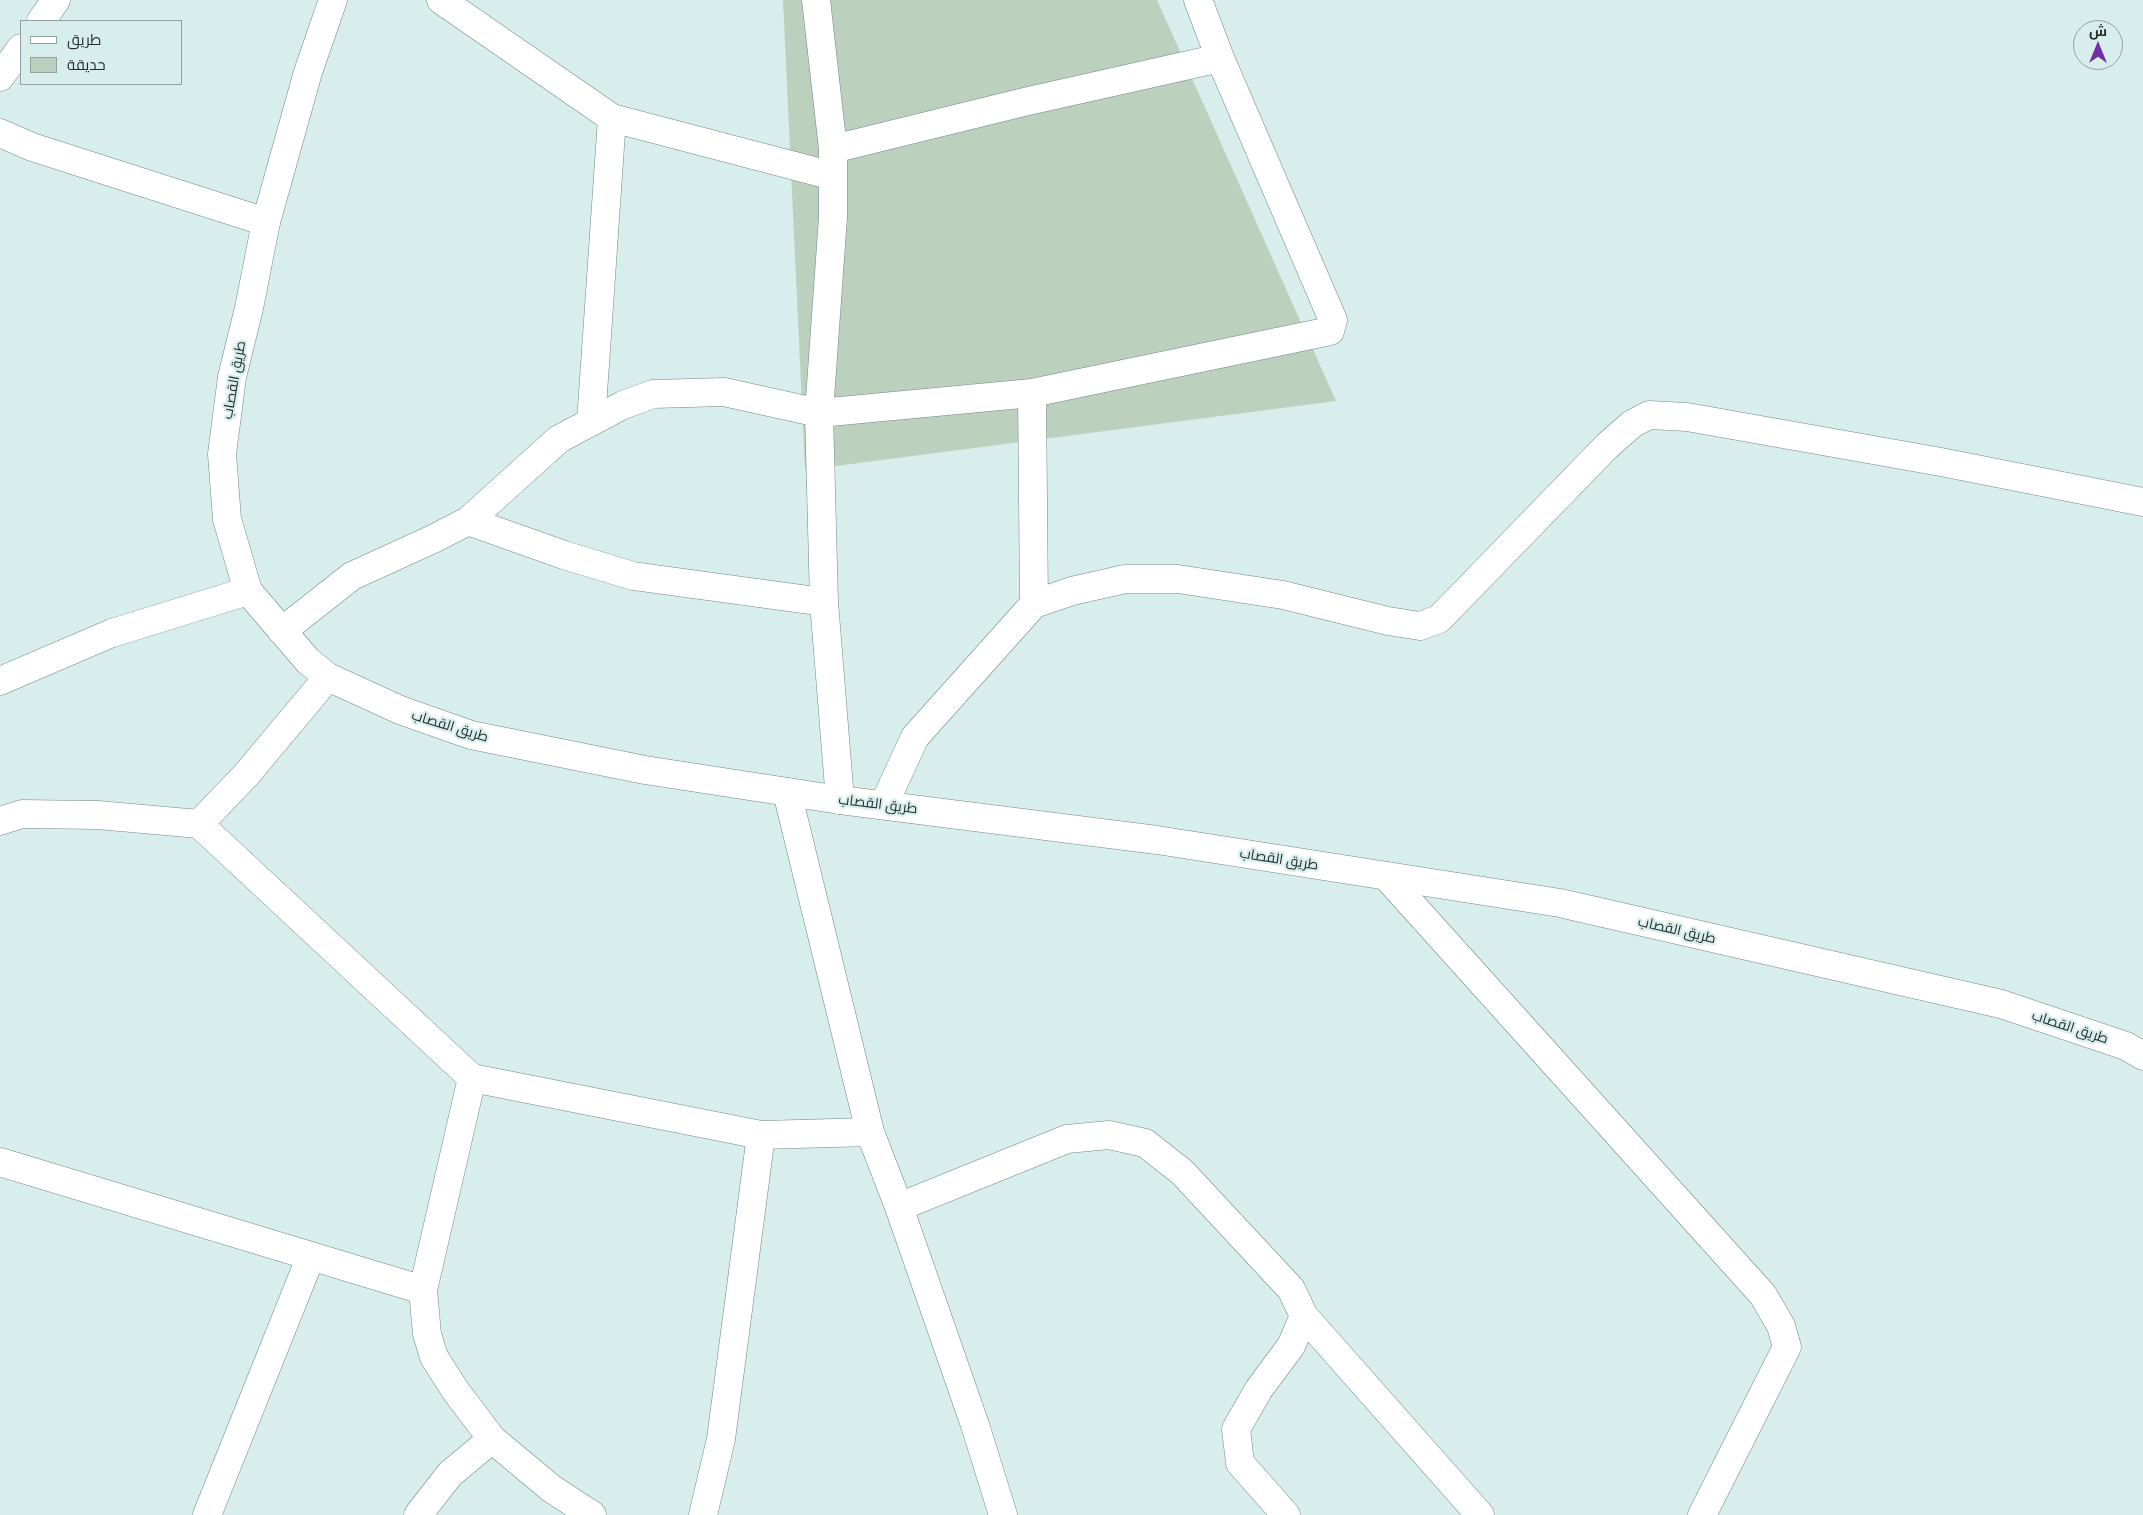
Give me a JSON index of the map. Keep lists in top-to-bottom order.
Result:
{
  "streets": {
    "street": ["طريق القصاب"]
  },
  "legend": ["طريق", "حديقة"],
  "north": "top"
}
